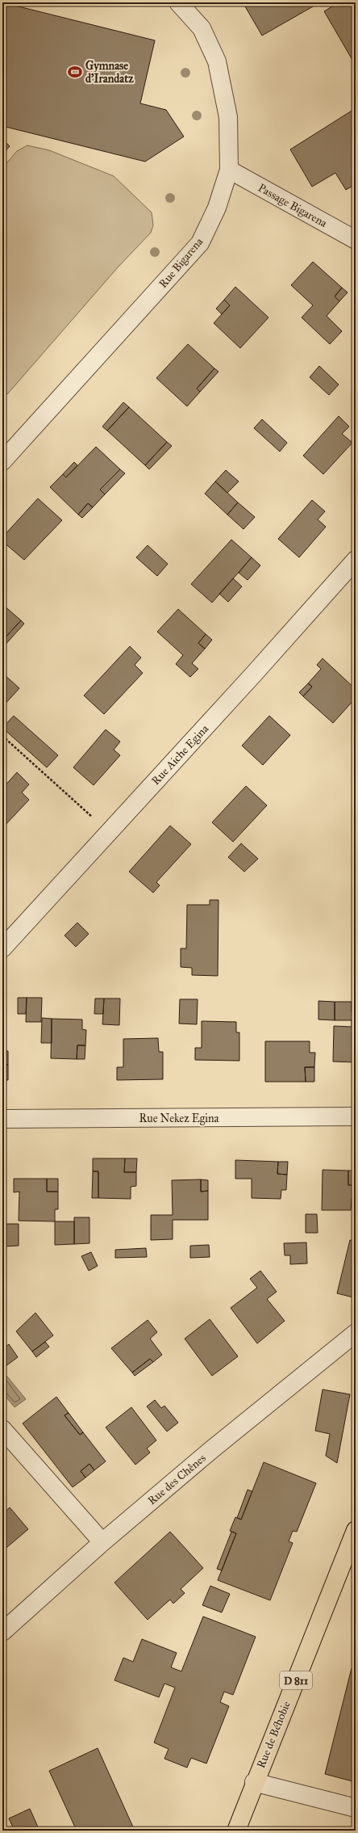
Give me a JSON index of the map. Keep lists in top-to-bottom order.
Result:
{
  "streets": {
    "main road": ["D 811", "Rue de Béhobie"],
    "street": [
      "Passage Bigarena",
      "Rue Bigarena",
      "Rue Aiche Egina",
      "Rue Nekez Egina",
      "Rue des Chênes"
    ]
  },
  "crossings": [
    ["Passage Bigarena", "Rue Bigarena"]
  ],
  "places": {
    "sports": ["Gymnase d'Irandatz"]
  }
}
